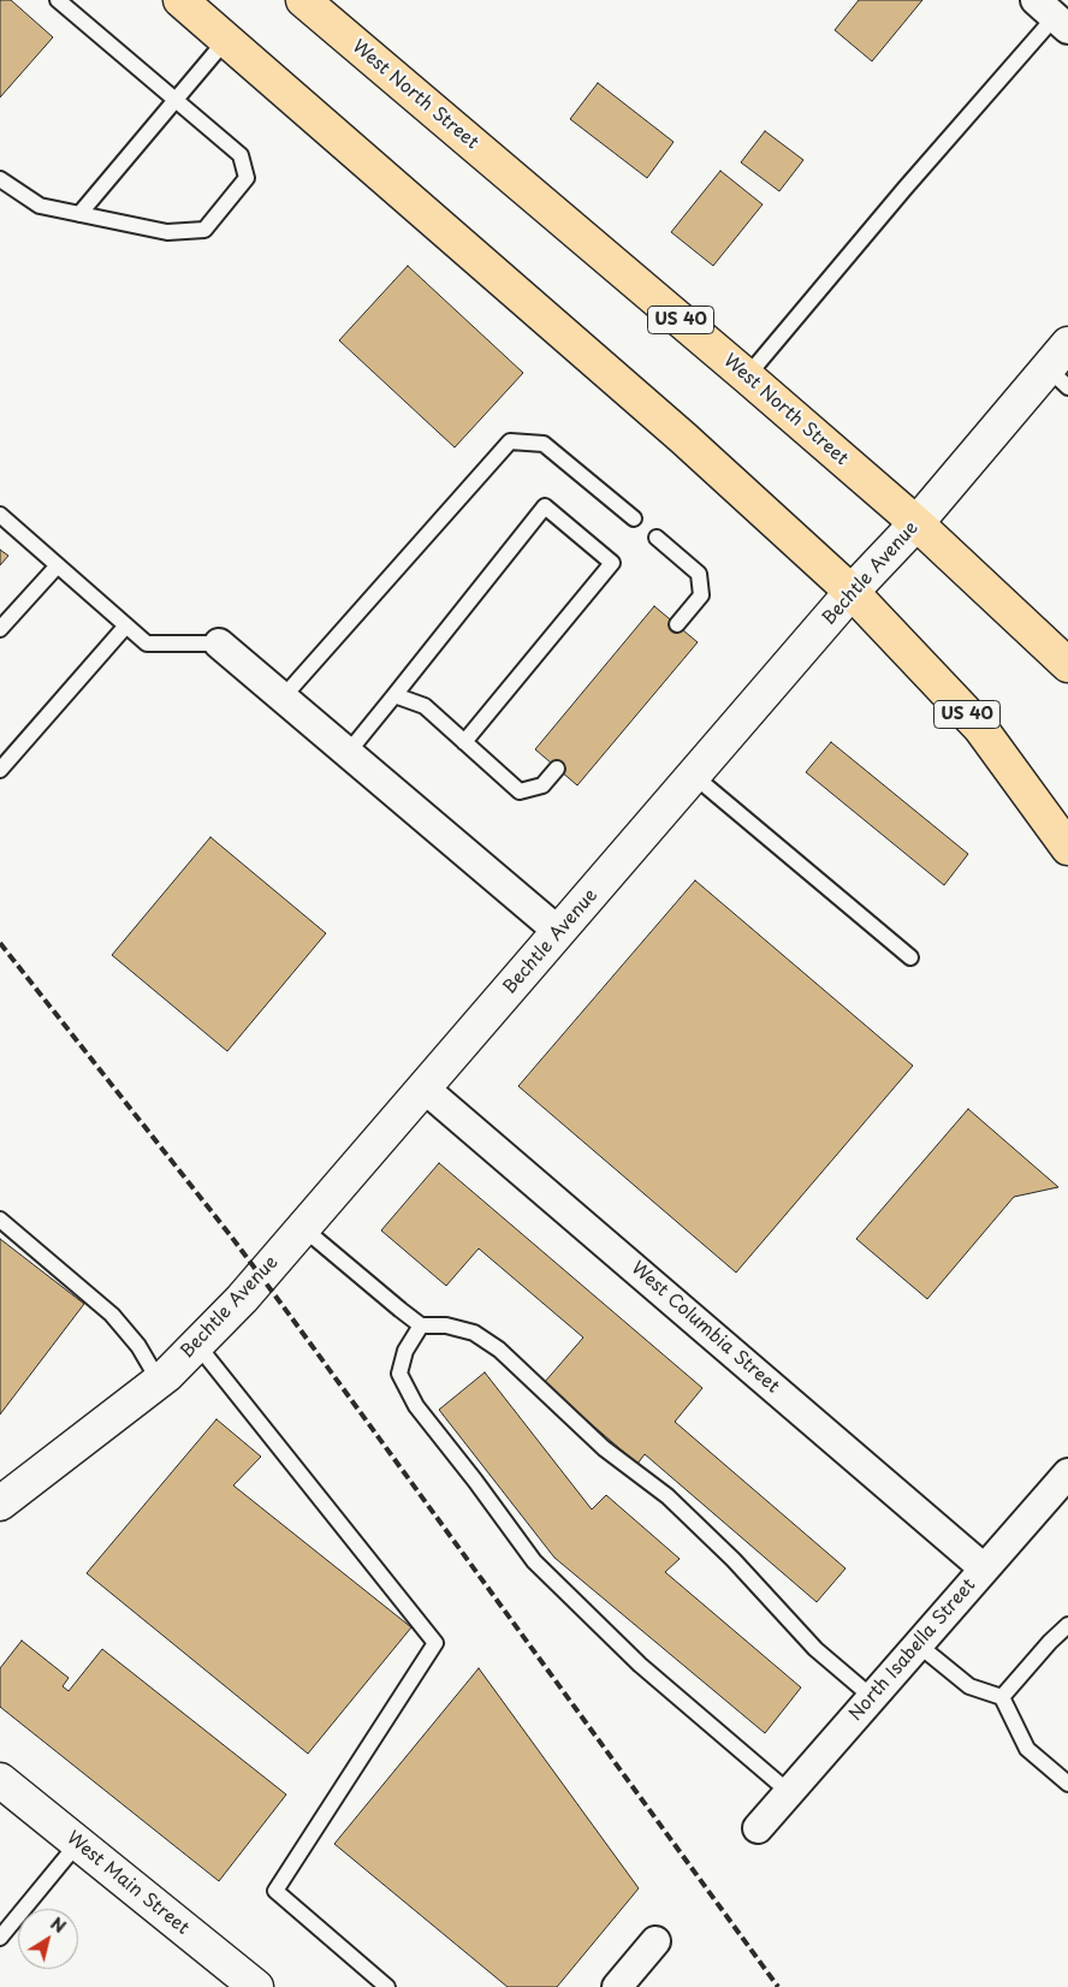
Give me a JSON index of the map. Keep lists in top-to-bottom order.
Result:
{
  "streets": {
    "main road": [
      "West North Street",
      "US 40",
      "Bechtle Avenue",
      "West Main Street"
    ],
    "street": ["West Columbia Street", "North Isabella Street"]
  },
  "crossings": [
    ["West North Street", "Bechtle Avenue"],
    ["US 40", "Bechtle Avenue"],
    ["Bechtle Avenue", "West Columbia Street"],
    ["West Columbia Street", "North Isabella Street"]
  ],
  "north": "top right"
}
